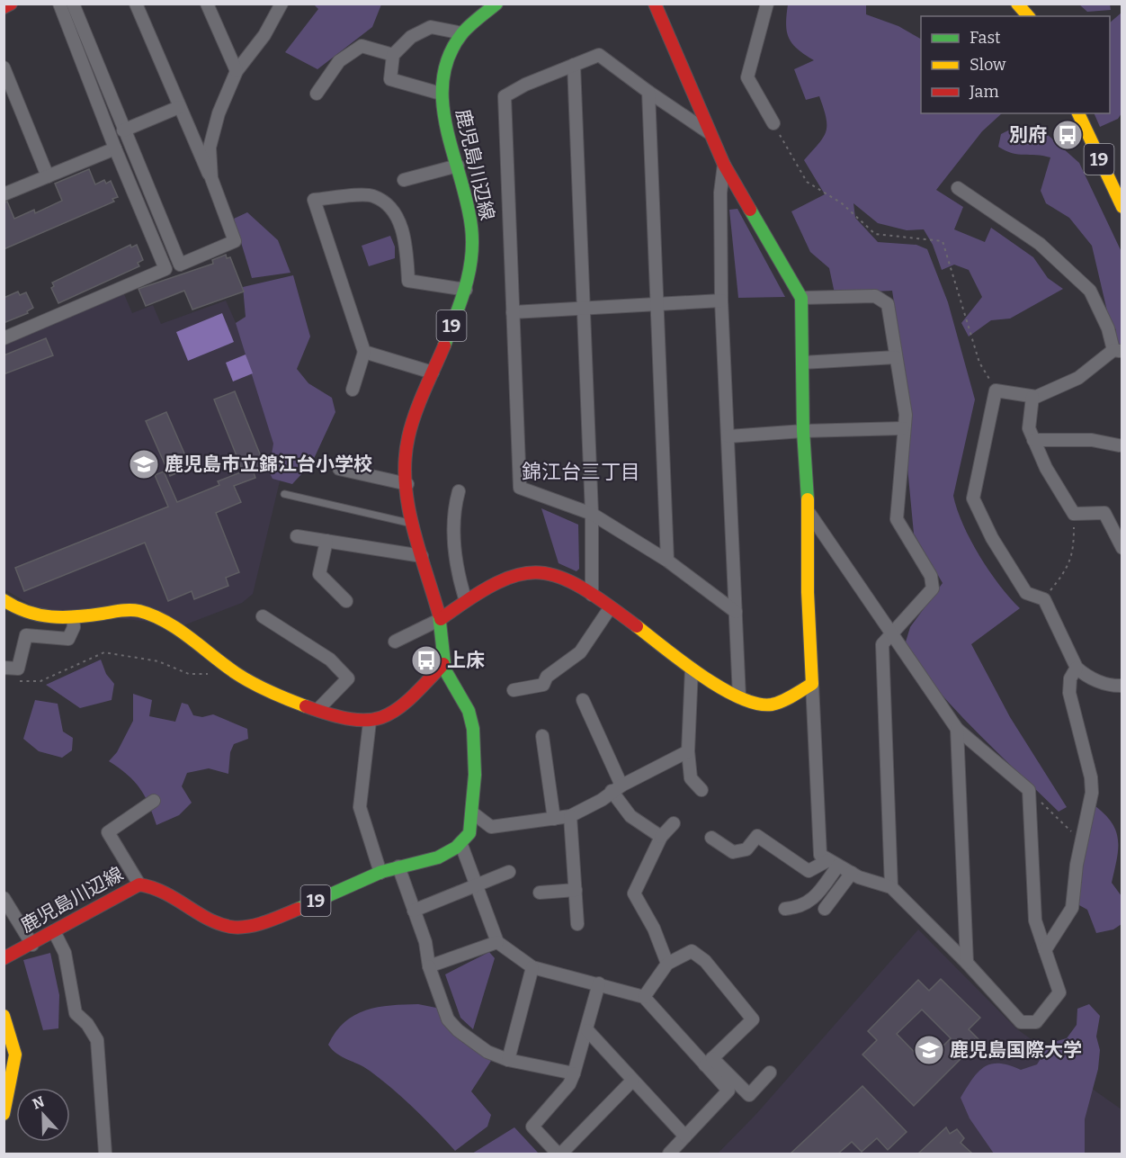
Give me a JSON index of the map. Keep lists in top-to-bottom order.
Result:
{
  "streets": {
    "main road": ["19", "鹿児島川辺線"]
  },
  "districts": ["錦江台三丁目"],
  "places": {
    "bus stop": ["別府", "上床"],
    "school or university": ["鹿児島市立錦江台小学校", "鹿児島国際大学"]
  },
  "legend": ["Fast", "Slow", "Jam"],
  "north": "top"
}
